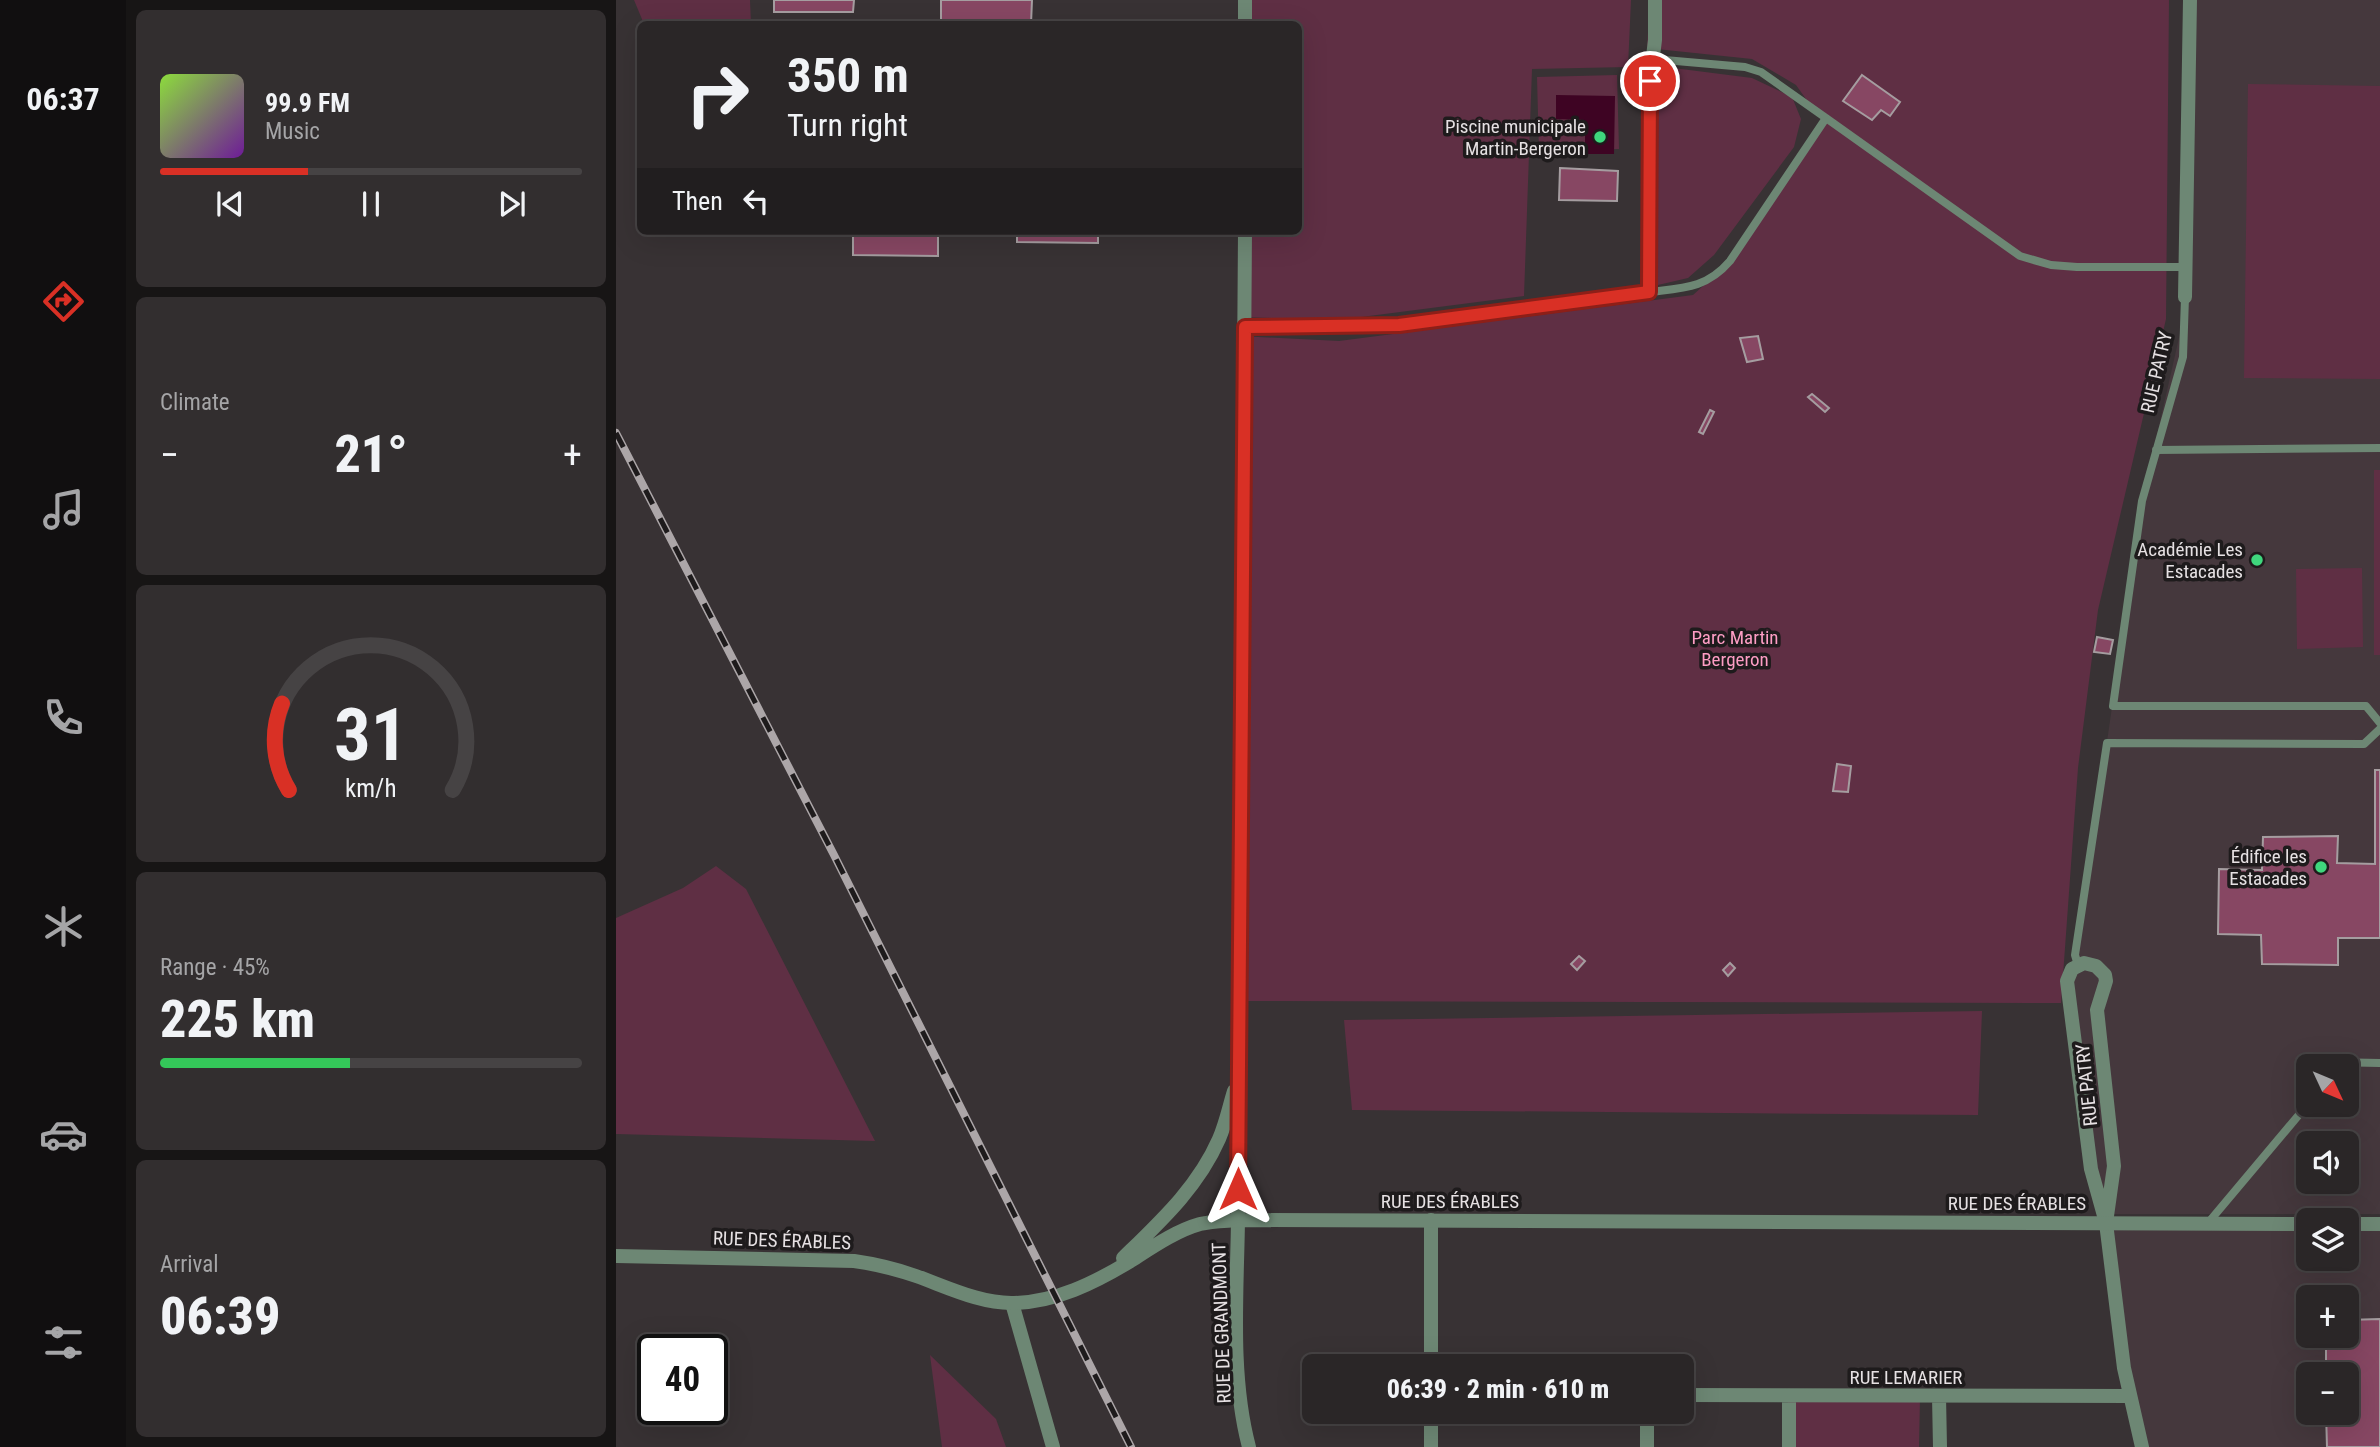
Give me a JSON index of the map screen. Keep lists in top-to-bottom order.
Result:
{
  "streets": {
    "street": [
      "RUE PATRY",
      "RUE DES ÉRABLES",
      "RUE DE GRANDMONT",
      "RUE LEMARIER"
    ]
  },
  "crossings": [
    ["RUE PATRY", "RUE DES ÉRABLES"],
    ["RUE PATRY", "RUE LEMARIER"],
    ["RUE DES ÉRABLES", "RUE DE GRANDMONT"]
  ],
  "parks": ["Parc Martin Bergeron"],
  "places": ["Piscine municipale Martin-Bergeron", "Académie Les Estacades", "Édifice les Estacades"],
  "north": "bottom right",
  "page": {
    "tabs": "06:37",
    "turn": ["350 m", "Turn right"],
    "song": ["99.9 FM", "Music"],
    "then": "Then",
    "tile": [
      "Climate",
      ["Range · 45%", "225 km"],
      ["Arrival", "06:39"]
    ],
    "heat": ["−", "21°", "+"],
    "map_buttons": ["+", "−"],
    "limit": "40",
    "trip": "06:39 · 2 min · 610 m",
    "gauge": ["31", "km/h"]
  }
}
